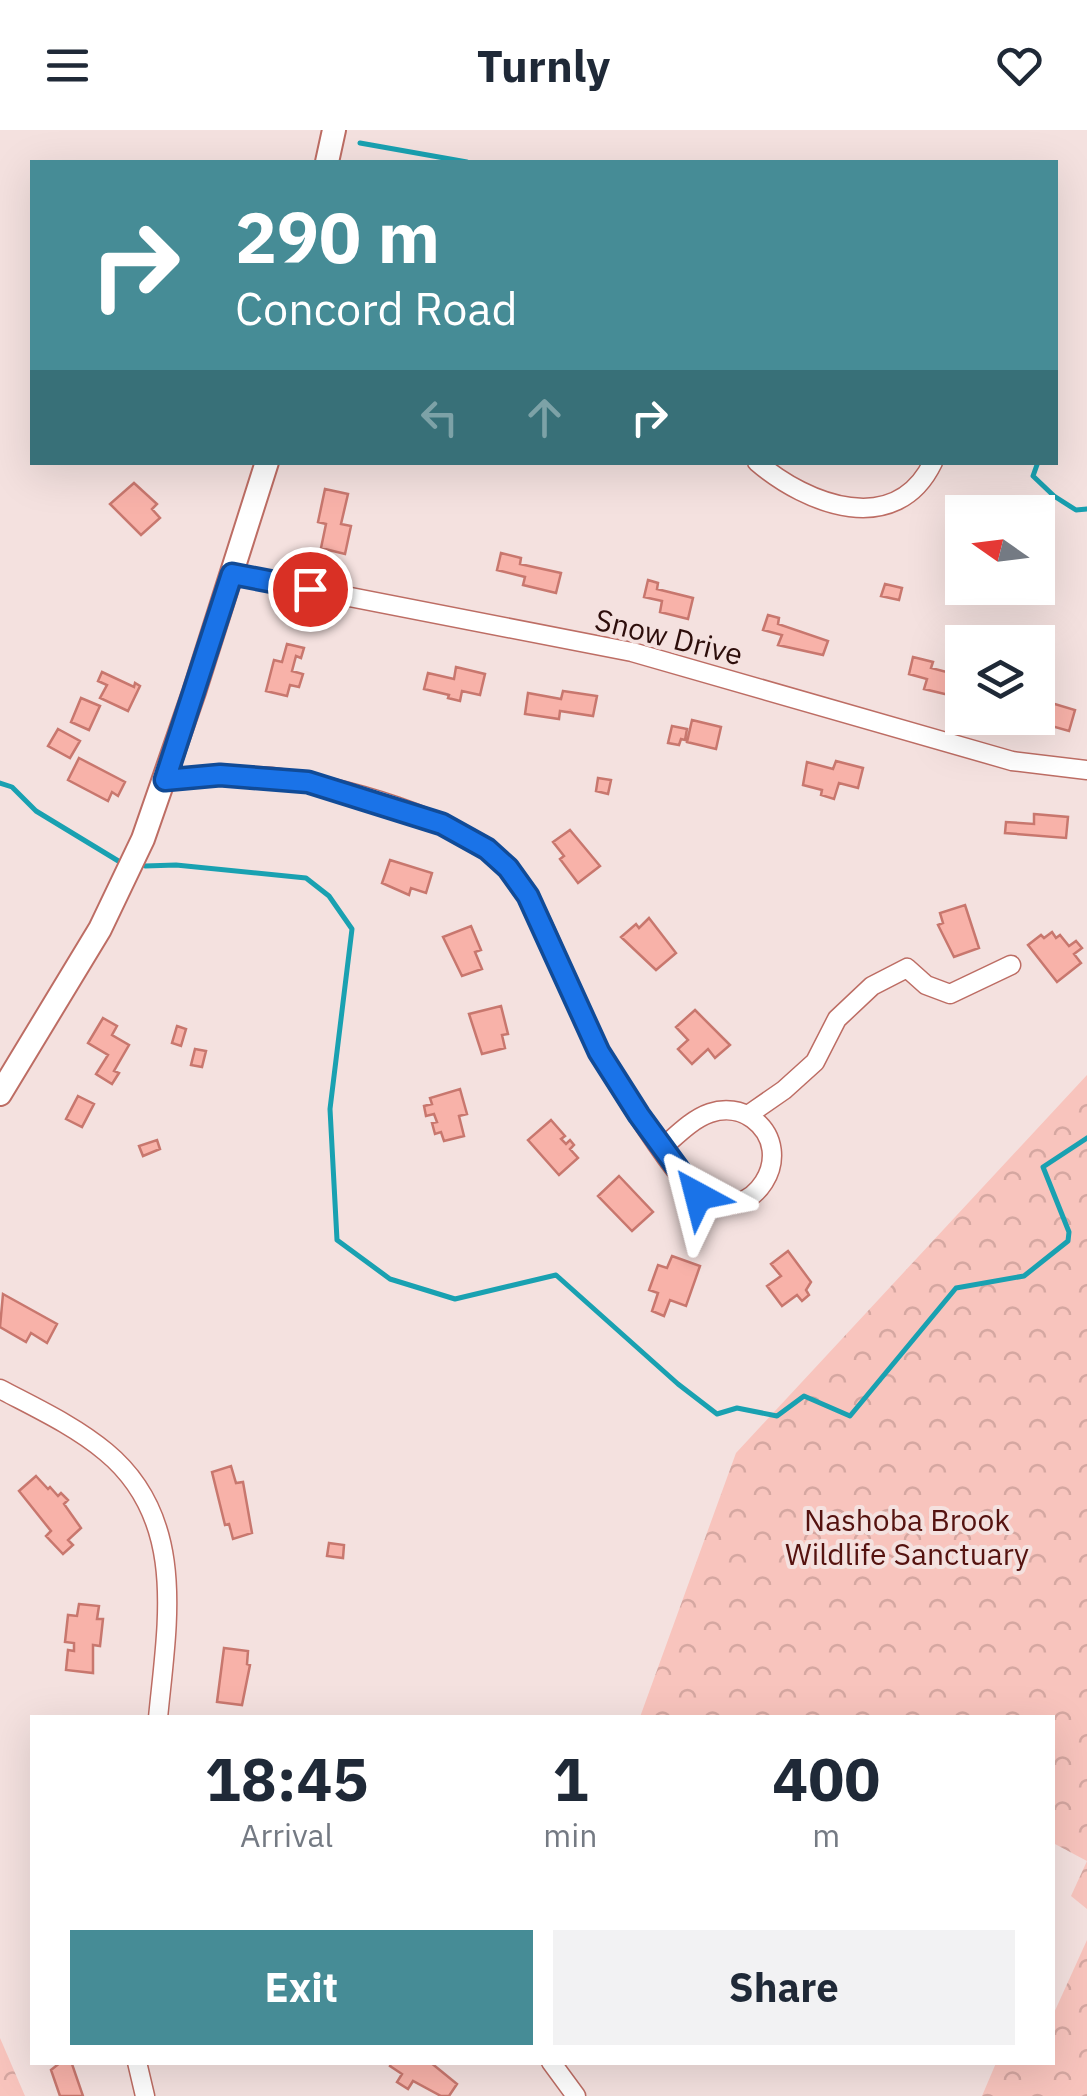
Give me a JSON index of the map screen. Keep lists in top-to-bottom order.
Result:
{
  "streets": {
    "street": ["Snow Drive"]
  },
  "parks": ["Nashoba Brook Wildlife Sanctuary"],
  "north": "left",
  "page": {
    "header": "Turnly",
    "turn": ["290 m", "Concord Road"],
    "eta": [
      "18:45",
      "Arrival",
      "1",
      "min",
      "400",
      "m"
    ],
    "buttons": ["Exit", "Share"]
  }
}
